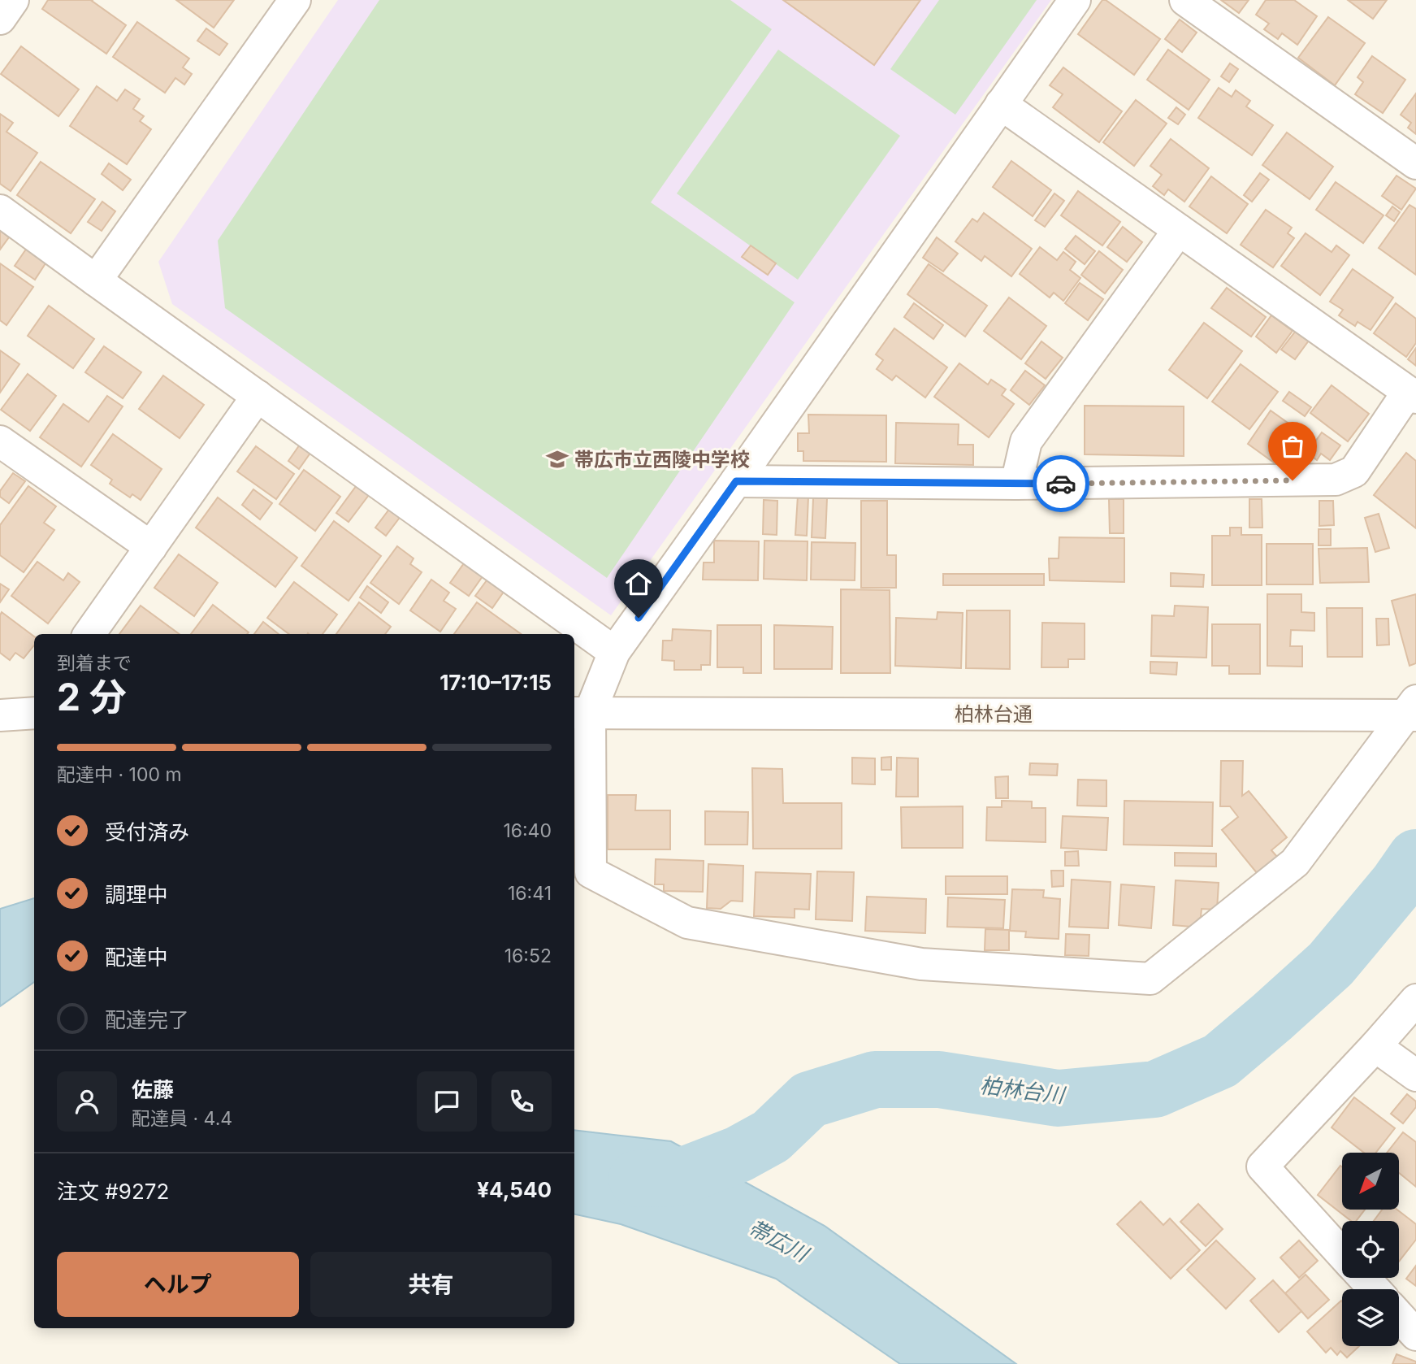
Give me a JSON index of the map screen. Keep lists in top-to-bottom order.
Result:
{
  "streets": {
    "street": ["柏林台通"]
  },
  "water": ["柏林台川", "帯広川"],
  "places": {
    "school or university": ["帯広市立西陵中学校"]
  },
  "north": "bottom left",
  "page": {
    "heading": ["2 分", "到着まで", "17:10–17:15"],
    "panel": [
      "佐藤",
      "配達員 · 4.4",
      "注文 #9272",
      "¥4,540"
    ],
    "bar": "配達中 · 100 m",
    "list": [
      ["受付済み", "16:40"],
      ["調理中", "16:41"],
      ["配達中", "16:52"],
      "配達完了"
    ],
    "buttons": ["ヘルプ", "共有"]
  }
}
